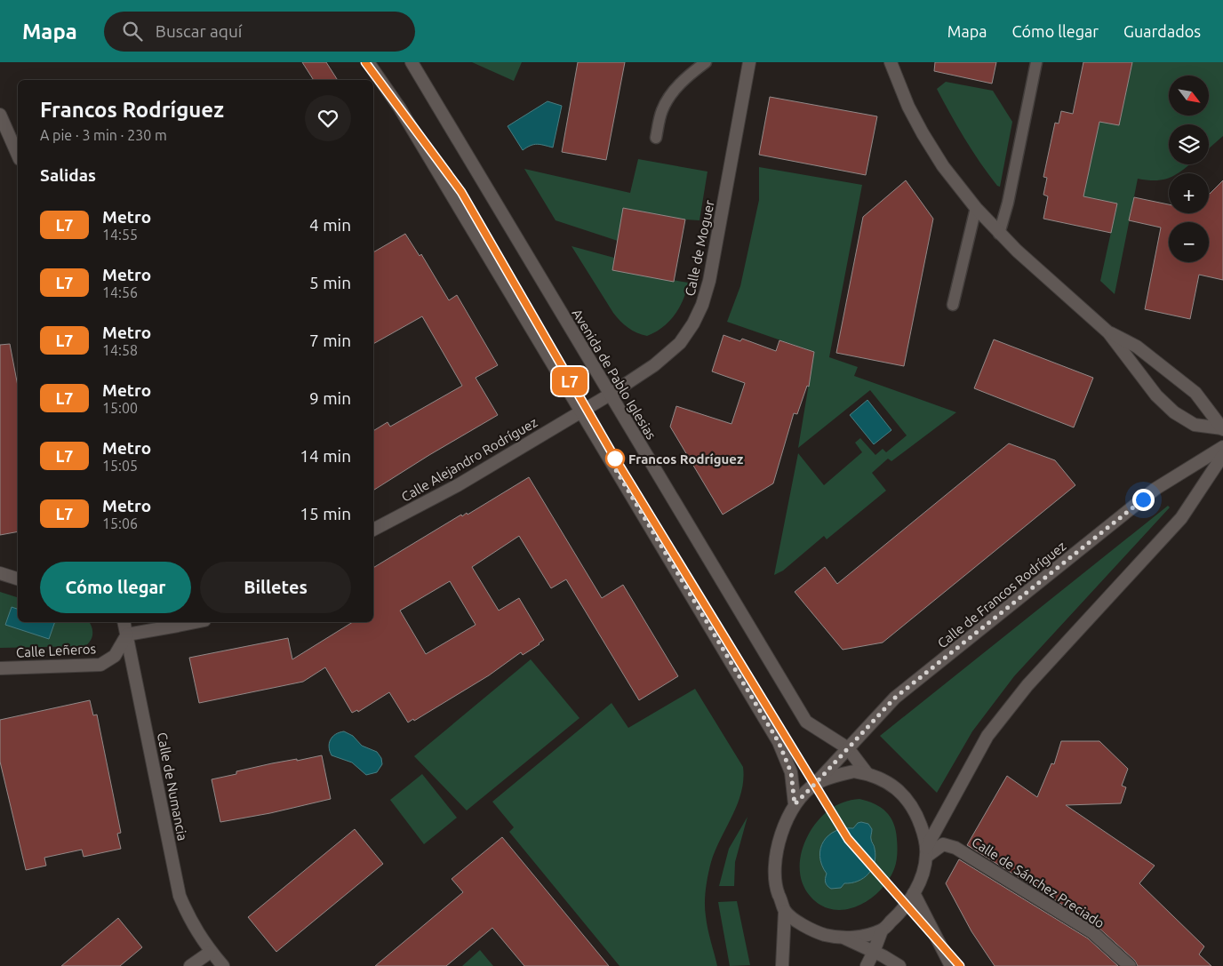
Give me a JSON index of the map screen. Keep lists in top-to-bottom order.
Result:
{
  "streets": {
    "street": [
      "Calle de Moguer",
      "Avenida de Pablo Iglesias",
      "Calle Alejandro Rodríguez",
      "Calle de Francos Rodríguez",
      "Calle Leñeros",
      "Calle de Numancia",
      "Calle de Sánchez Preciado"
    ]
  },
  "crossings": [
    ["Calle de Moguer", "Avenida de Pablo Iglesias"],
    ["Calle de Moguer", "Calle Alejandro Rodríguez"],
    ["Avenida de Pablo Iglesias", "Calle de Francos Rodríguez"],
    ["Avenida de Pablo Iglesias", "Calle de Sánchez Preciado"],
    ["Calle de Francos Rodríguez", "Calle de Sánchez Preciado"],
    ["Calle Leñeros", "Calle de Numancia"]
  ],
  "places": ["Francos Rodríguez"],
  "lines": ["metro line L7"],
  "north": "bottom right",
  "page": {
    "header": "Mapa",
    "search": "Buscar aquí",
    "nav": ["Mapa", "Cómo llegar", "Guardados"],
    "on_map": "L7",
    "map_buttons": ["+", "−"],
    "heading": [
      ["Francos Rodríguez", "A pie · 3 min · 230 m"],
      "Salidas"
    ],
    "list": [
      {
        "mark": "L7",
        "name": "Metro",
        "note": "14:55",
        "value": "4 min"
      },
      {
        "mark": "L7",
        "name": "Metro",
        "note": "14:56",
        "value": "5 min"
      },
      {
        "mark": "L7",
        "name": "Metro",
        "note": "14:58",
        "value": "7 min"
      },
      {
        "mark": "L7",
        "name": "Metro",
        "note": "15:00",
        "value": "9 min"
      },
      {
        "mark": "L7",
        "name": "Metro",
        "note": "15:05",
        "value": "14 min"
      },
      {
        "mark": "L7",
        "name": "Metro",
        "note": "15:06",
        "value": "15 min"
      }
    ],
    "buttons": ["Cómo llegar", "Billetes"]
  }
}
